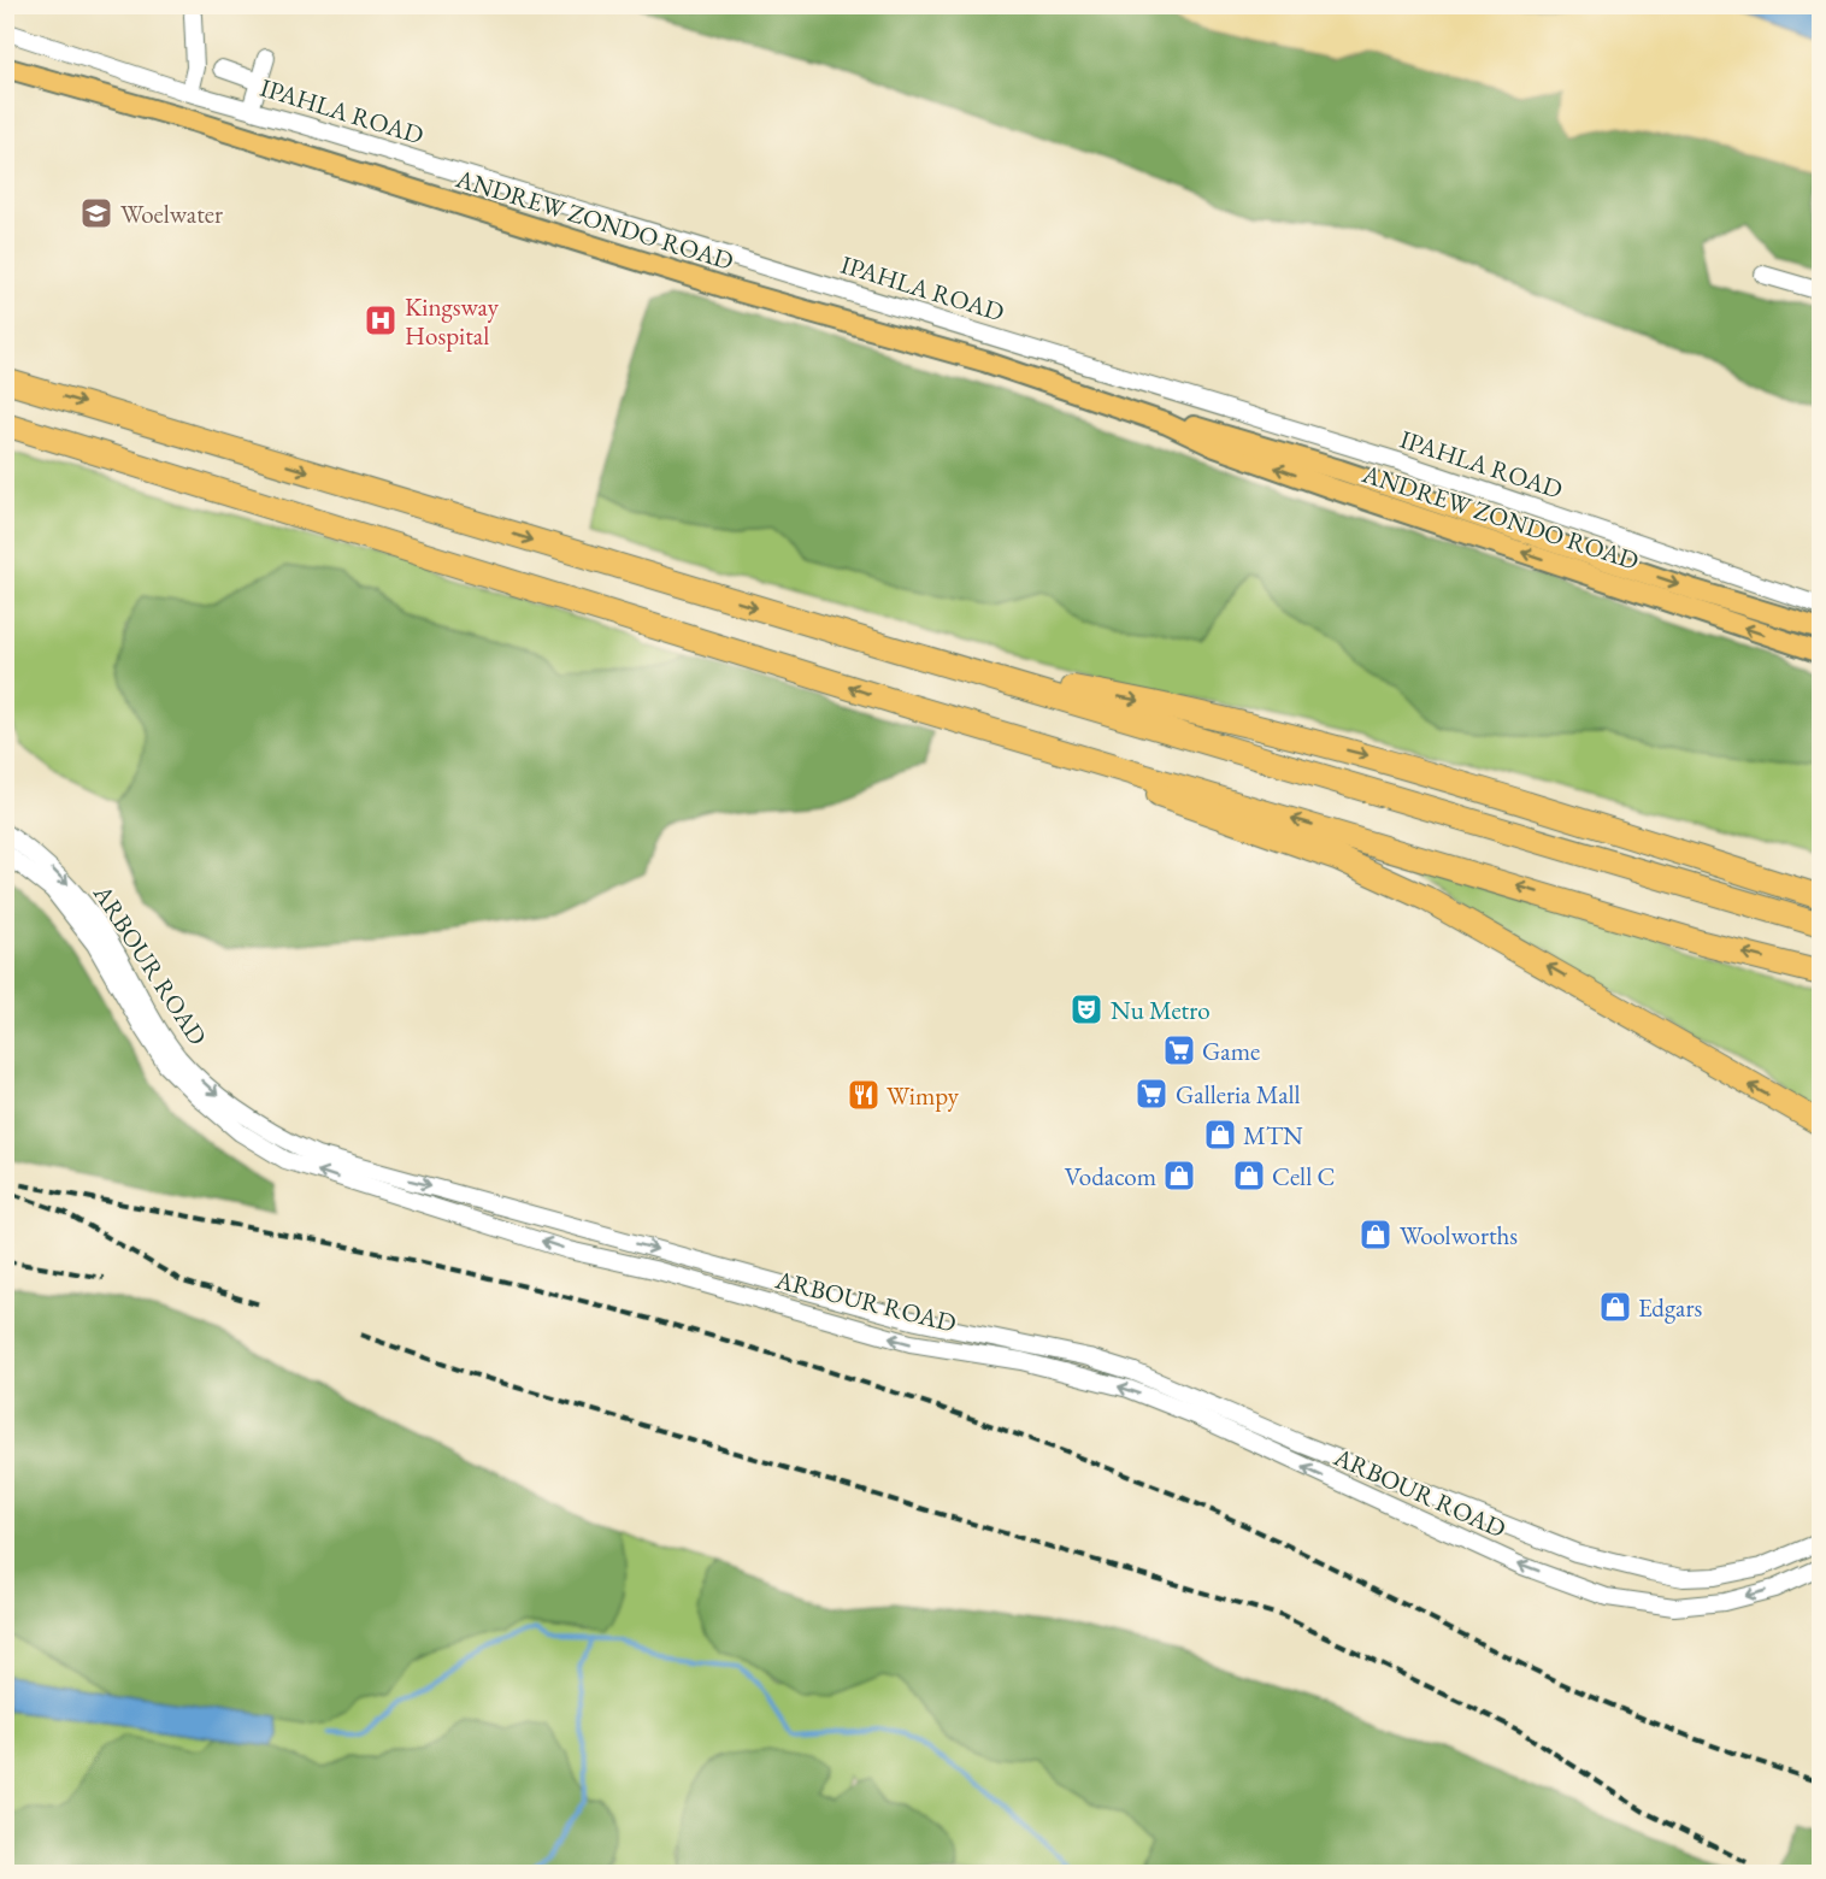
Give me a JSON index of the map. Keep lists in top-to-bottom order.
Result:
{
  "streets": {
    "main road": ["ANDREW ZONDO ROAD"],
    "street": ["IPAHLA ROAD", "ARBOUR ROAD"]
  },
  "places": {
    "school or university": ["Woelwater"],
    "hospital": ["Kingsway Hospital"],
    "theatre": ["Nu Metro"],
    "supermarket": ["Game", "Galleria Mall"],
    "restaurant": ["Wimpy"],
    "shop": [
      "MTN",
      "Vodacom",
      "Cell C",
      "Woolworths",
      "Edgars"
    ]
  }
}
